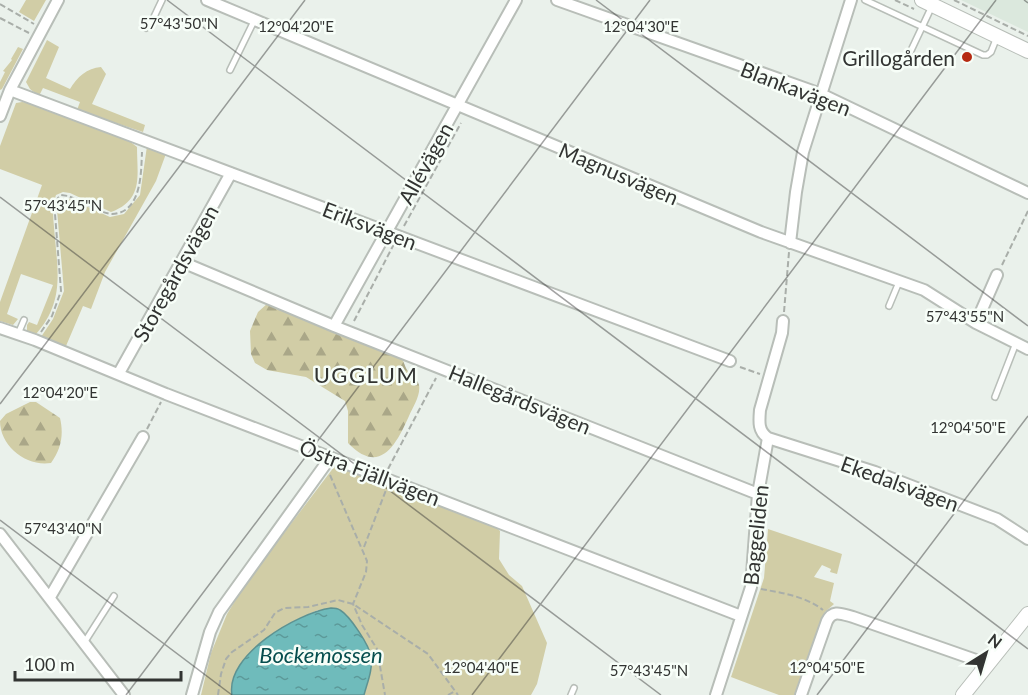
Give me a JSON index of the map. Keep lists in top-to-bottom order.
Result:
{
  "streets": {
    "street": [
      "Blankavägen",
      "Allévägen",
      "Magnusvägen",
      "Eriksvägen",
      "Storegårdsvägen",
      "Hallegårdsvägen",
      "Östra Fjällvägen",
      "Ekedalsvägen",
      "Baggeliden"
    ]
  },
  "crossings": [
    ["Allévägen", "Magnusvägen"],
    ["Allévägen", "Eriksvägen"],
    ["Allévägen", "Hallegårdsvägen"],
    ["Eriksvägen", "Storegårdsvägen"],
    ["Storegårdsvägen", "Hallegårdsvägen"],
    ["Storegårdsvägen", "Östra Fjällvägen"],
    ["Hallegårdsvägen", "Baggeliden"],
    ["Östra Fjällvägen", "Baggeliden"],
    ["Ekedalsvägen", "Baggeliden"]
  ],
  "districts": ["UGGLUM"],
  "water": ["Bockemossen"],
  "places": ["Grillogården"],
  "scale_bar": "100 m",
  "north": "top right",
  "coordinates": [
    "57°43'50\"N",
    "12°04'20\"E",
    "12°04'30\"E",
    "57°43'45\"N",
    "57°43'55\"N",
    "12°04'50\"E",
    "57°43'40\"N",
    "12°04'40\"E"
  ]
}
